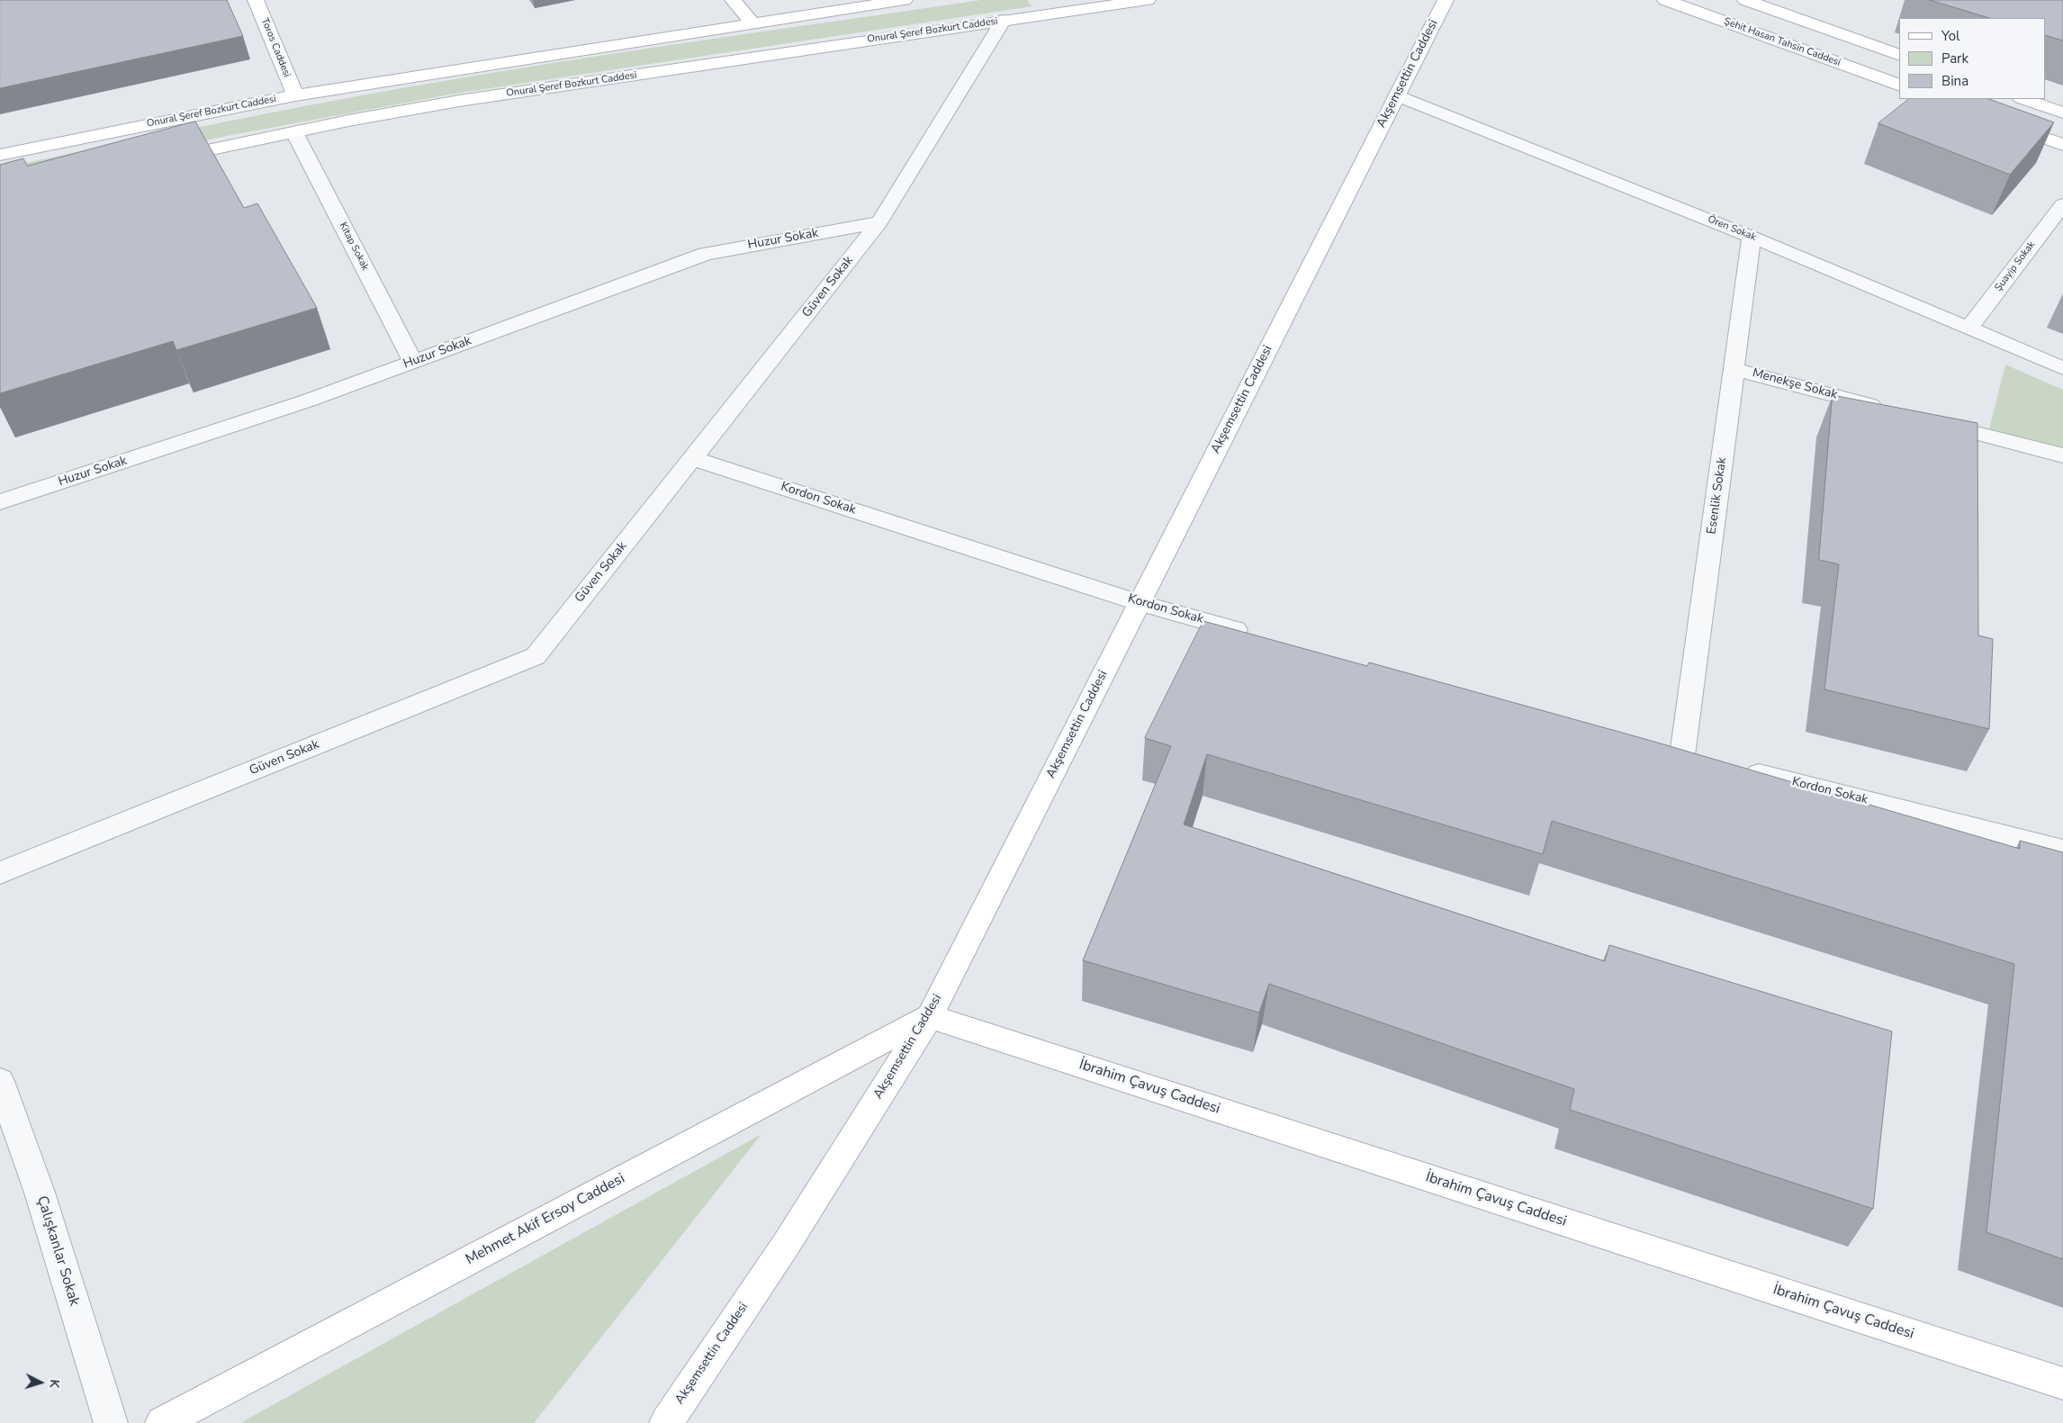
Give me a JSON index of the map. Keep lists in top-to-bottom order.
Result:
{
  "streets": {
    "street": [
      "Onural Şeref Bozkurt Caddesi",
      "Şehit Hasan Tahsin Caddesi",
      "Toros Caddesi",
      "Akşemsettin Caddesi",
      "Ören Sokak",
      "Huzur Sokak",
      "Kitap Sokak",
      "Şuayip Sokak",
      "Güven Sokak",
      "Menekşe Sokak",
      "Esenlik Sokak",
      "Kordon Sokak",
      "İbrahim Çavuş Caddesi",
      "Mehmet Akif Ersoy Caddesi",
      "Çalışkanlar Sokak"
    ]
  },
  "crossings": [
    ["Onural Şeref Bozkurt Caddesi", "Toros Caddesi"],
    ["Onural Şeref Bozkurt Caddesi", "Kitap Sokak"],
    ["Onural Şeref Bozkurt Caddesi", "Güven Sokak"],
    ["Akşemsettin Caddesi", "Ören Sokak"],
    ["Akşemsettin Caddesi", "Kordon Sokak"],
    ["Akşemsettin Caddesi", "İbrahim Çavuş Caddesi"],
    ["Akşemsettin Caddesi", "Mehmet Akif Ersoy Caddesi"],
    ["Ören Sokak", "Şuayip Sokak"],
    ["Ören Sokak", "Esenlik Sokak"],
    ["Huzur Sokak", "Kitap Sokak"],
    ["Huzur Sokak", "Güven Sokak"],
    ["Güven Sokak", "Kordon Sokak"],
    ["Menekşe Sokak", "Esenlik Sokak"],
    ["İbrahim Çavuş Caddesi", "Mehmet Akif Ersoy Caddesi"]
  ],
  "legend": ["Yol", "Park", "Bina"],
  "north": "right"
}
